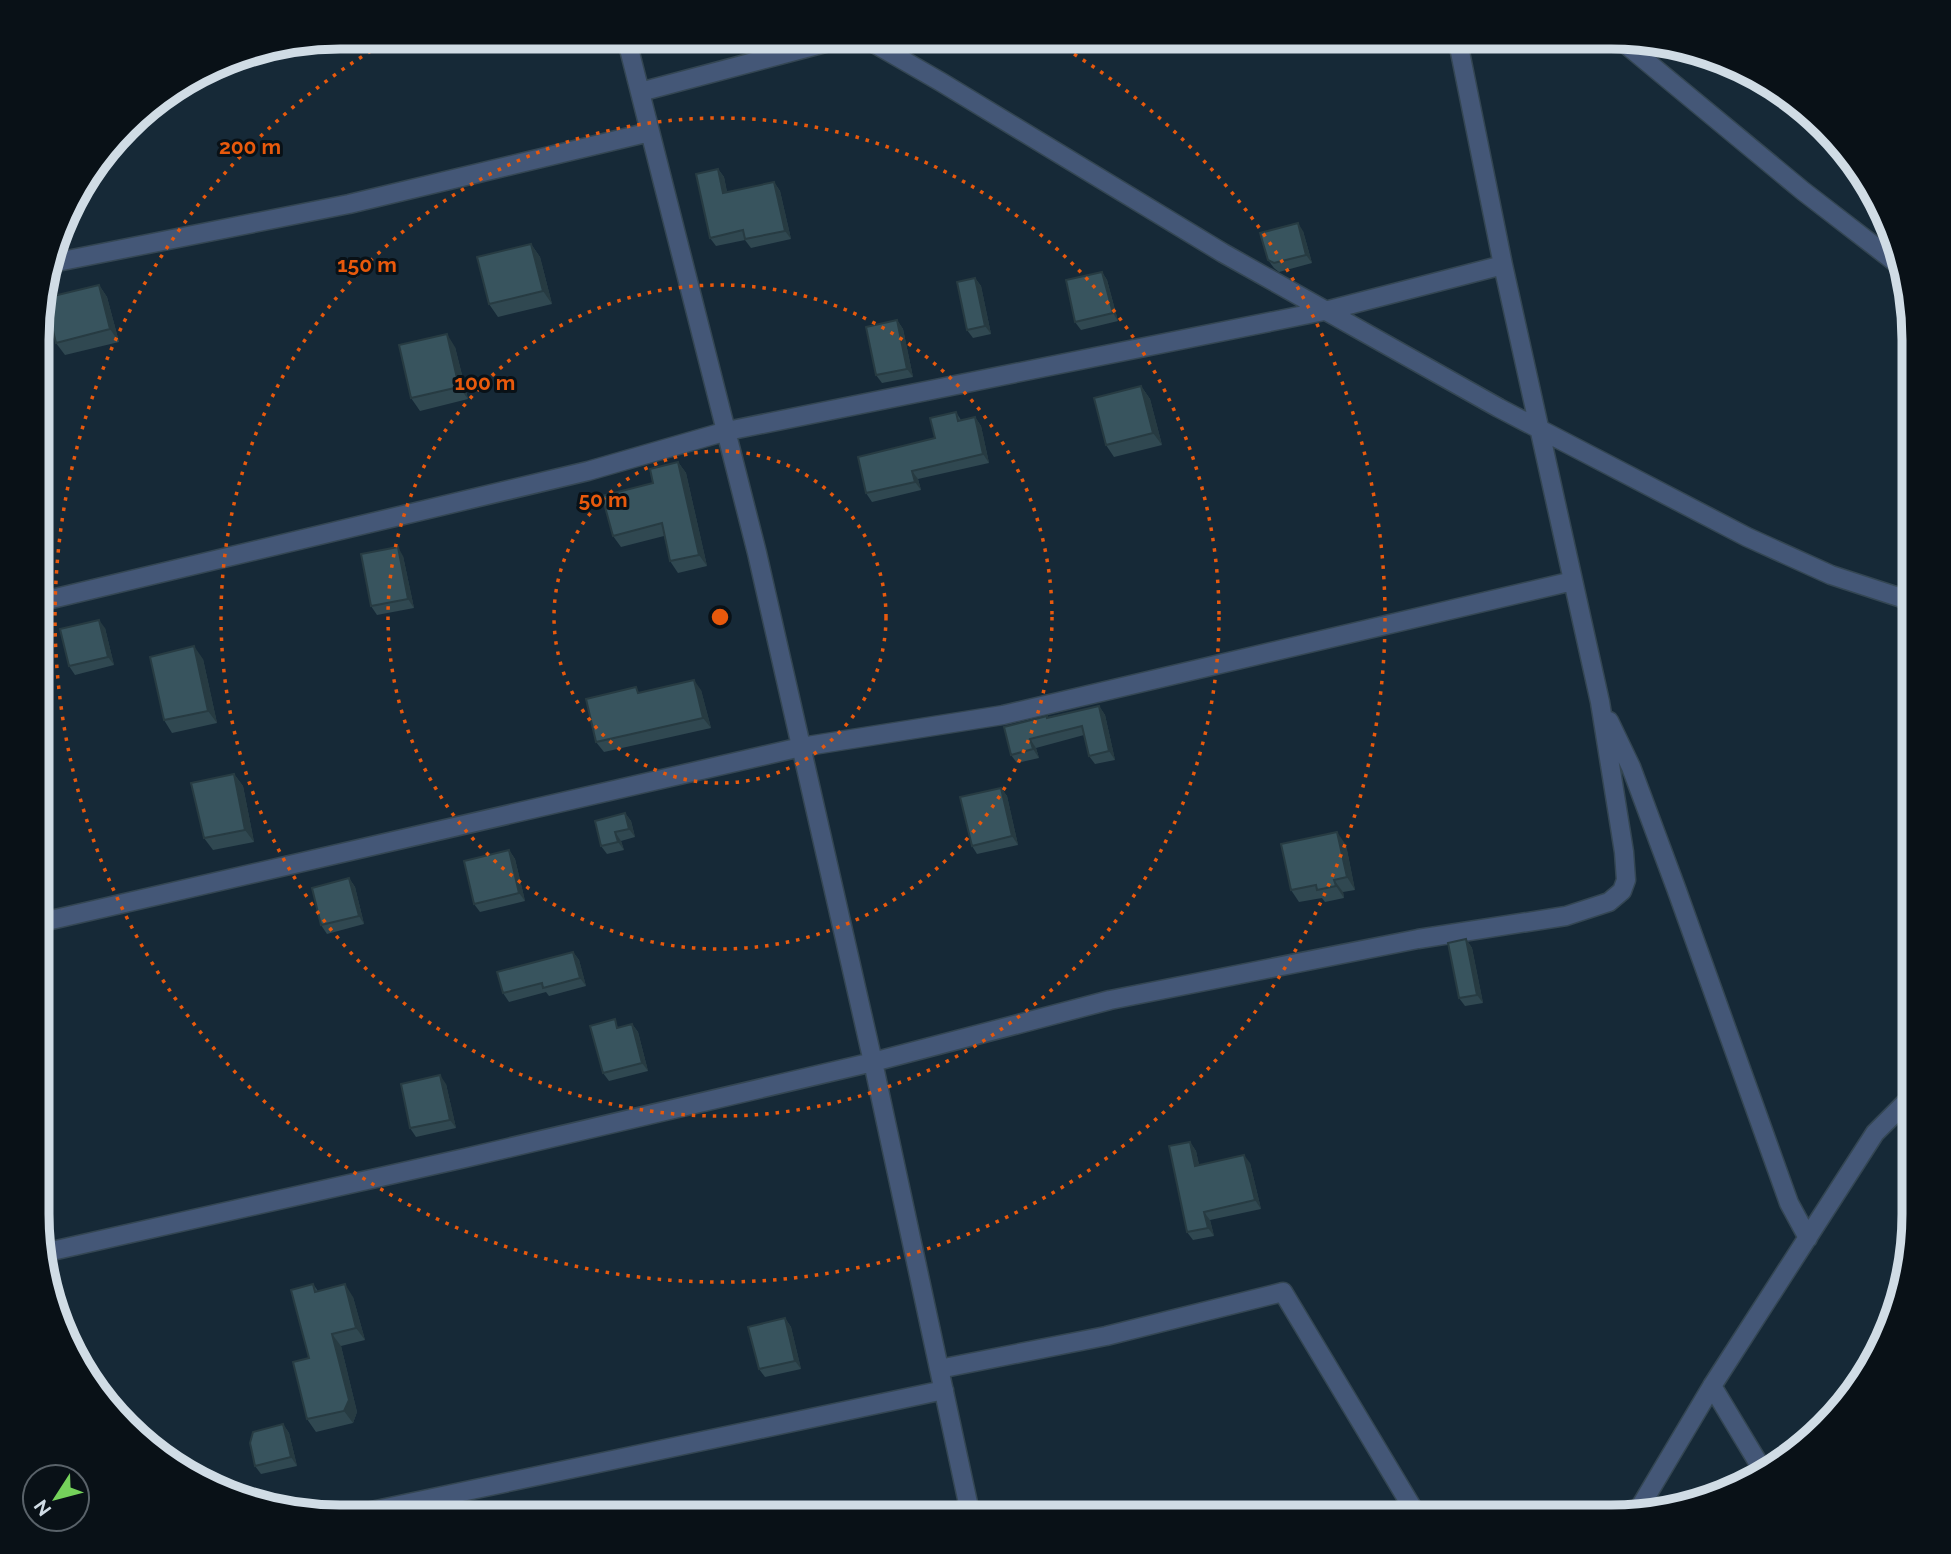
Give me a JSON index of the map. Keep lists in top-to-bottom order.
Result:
{
  "north": "bottom left",
  "rings": [
    "200 m",
    "150 m",
    "100 m",
    "50 m"
  ]
}
